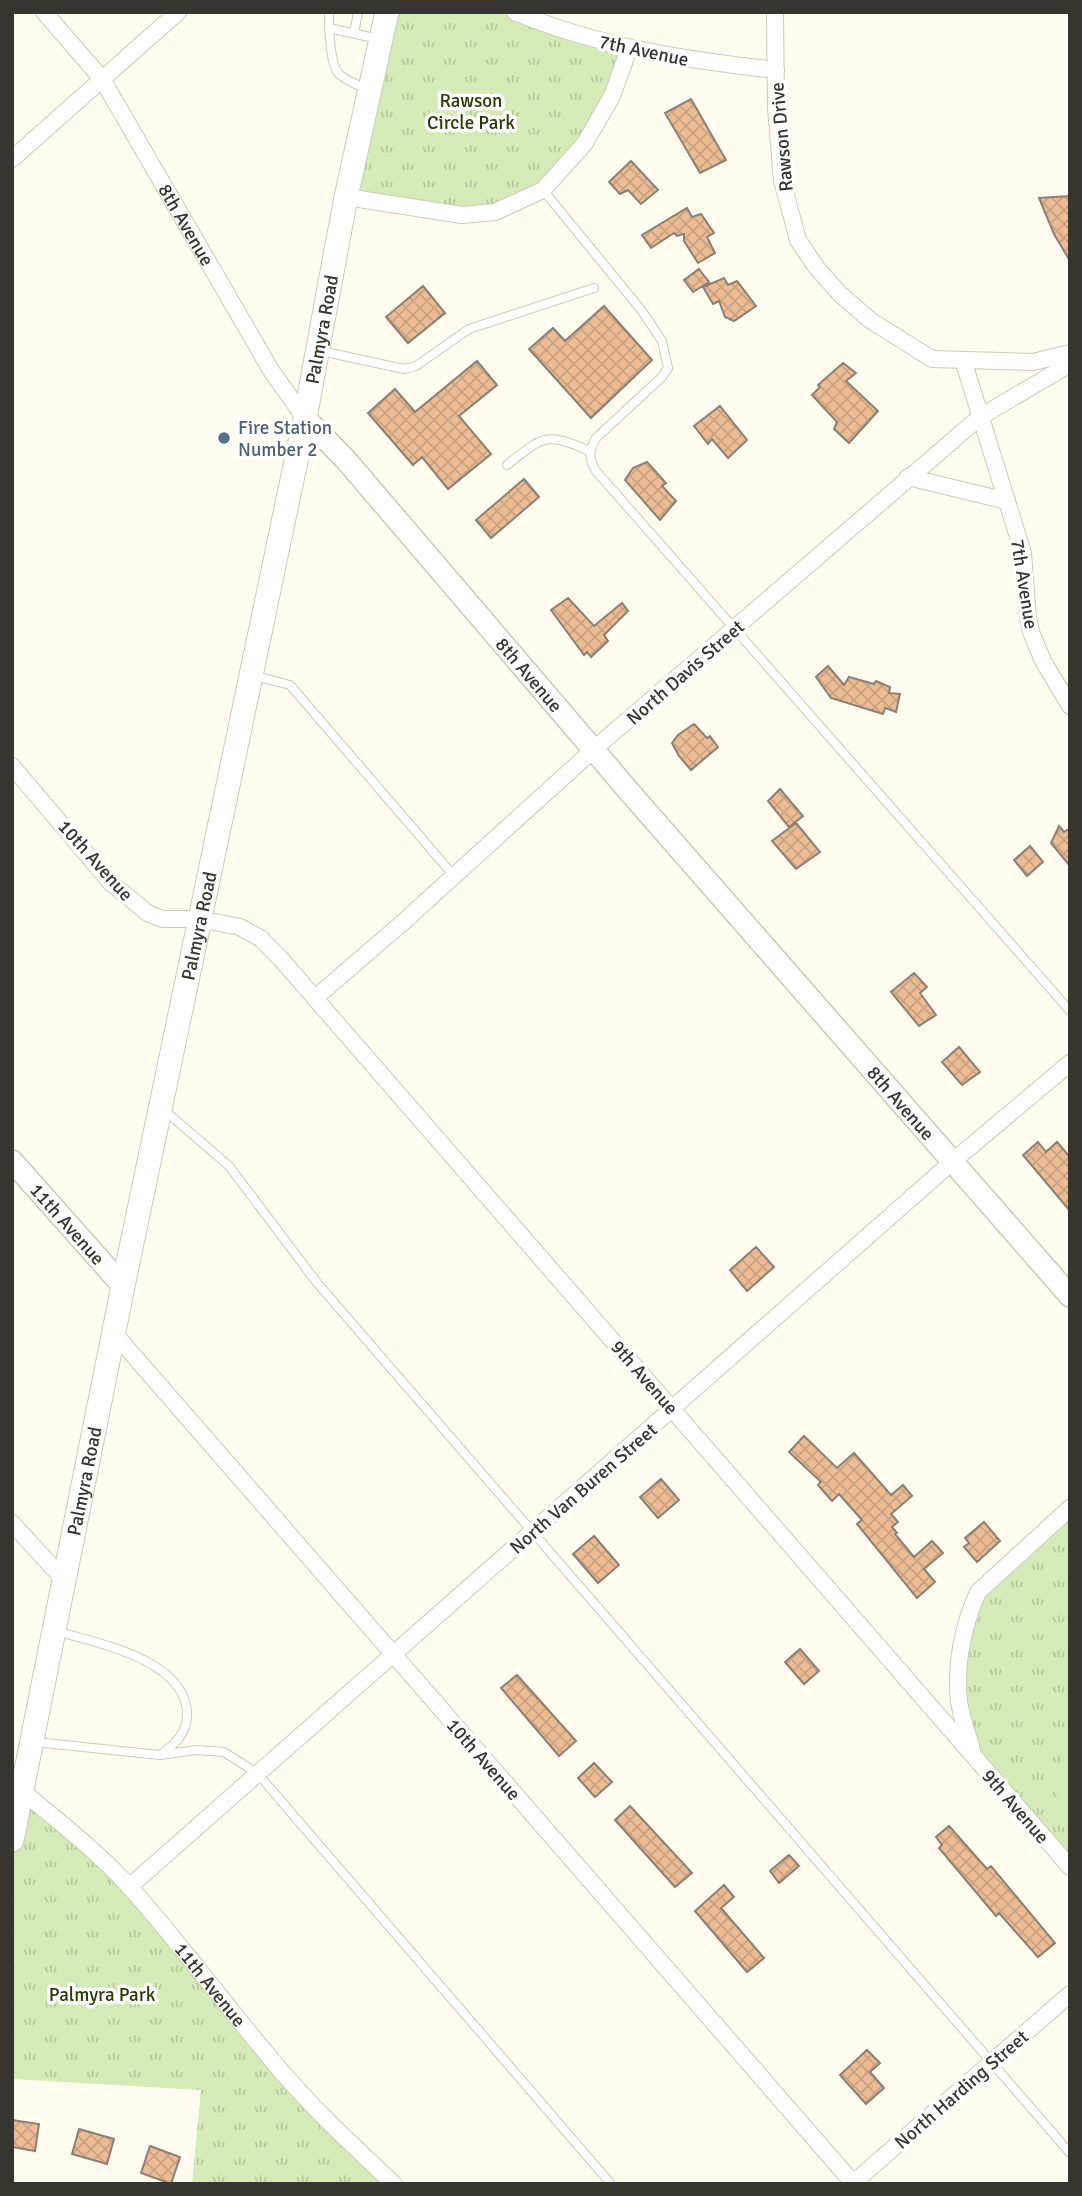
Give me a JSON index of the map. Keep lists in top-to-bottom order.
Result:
{
  "streets": {
    "main road": ["Palmyra Road"],
    "street": [
      "7th Avenue",
      "Rawson Drive",
      "8th Avenue",
      "North Davis Street",
      "10th Avenue",
      "11th Avenue",
      "9th Avenue",
      "North Van Buren Street",
      "North Harding Street"
    ]
  },
  "crossings": [
    ["7th Avenue", "Rawson Drive"],
    ["7th Avenue", "North Davis Street"],
    ["8th Avenue", "Palmyra Road"],
    ["8th Avenue", "North Davis Street"],
    ["8th Avenue", "North Van Buren Street"],
    ["Palmyra Road", "10th Avenue"],
    ["Palmyra Road", "11th Avenue"],
    ["Palmyra Road", "9th Avenue"],
    ["North Davis Street", "9th Avenue"],
    ["10th Avenue", "9th Avenue"],
    ["10th Avenue", "North Van Buren Street"],
    ["10th Avenue", "North Harding Street"],
    ["11th Avenue", "North Van Buren Street"],
    ["9th Avenue", "North Van Buren Street"]
  ],
  "parks": ["Rawson Circle Park", "Palmyra Park"],
  "places": ["Fire Station Number 2"]
}
